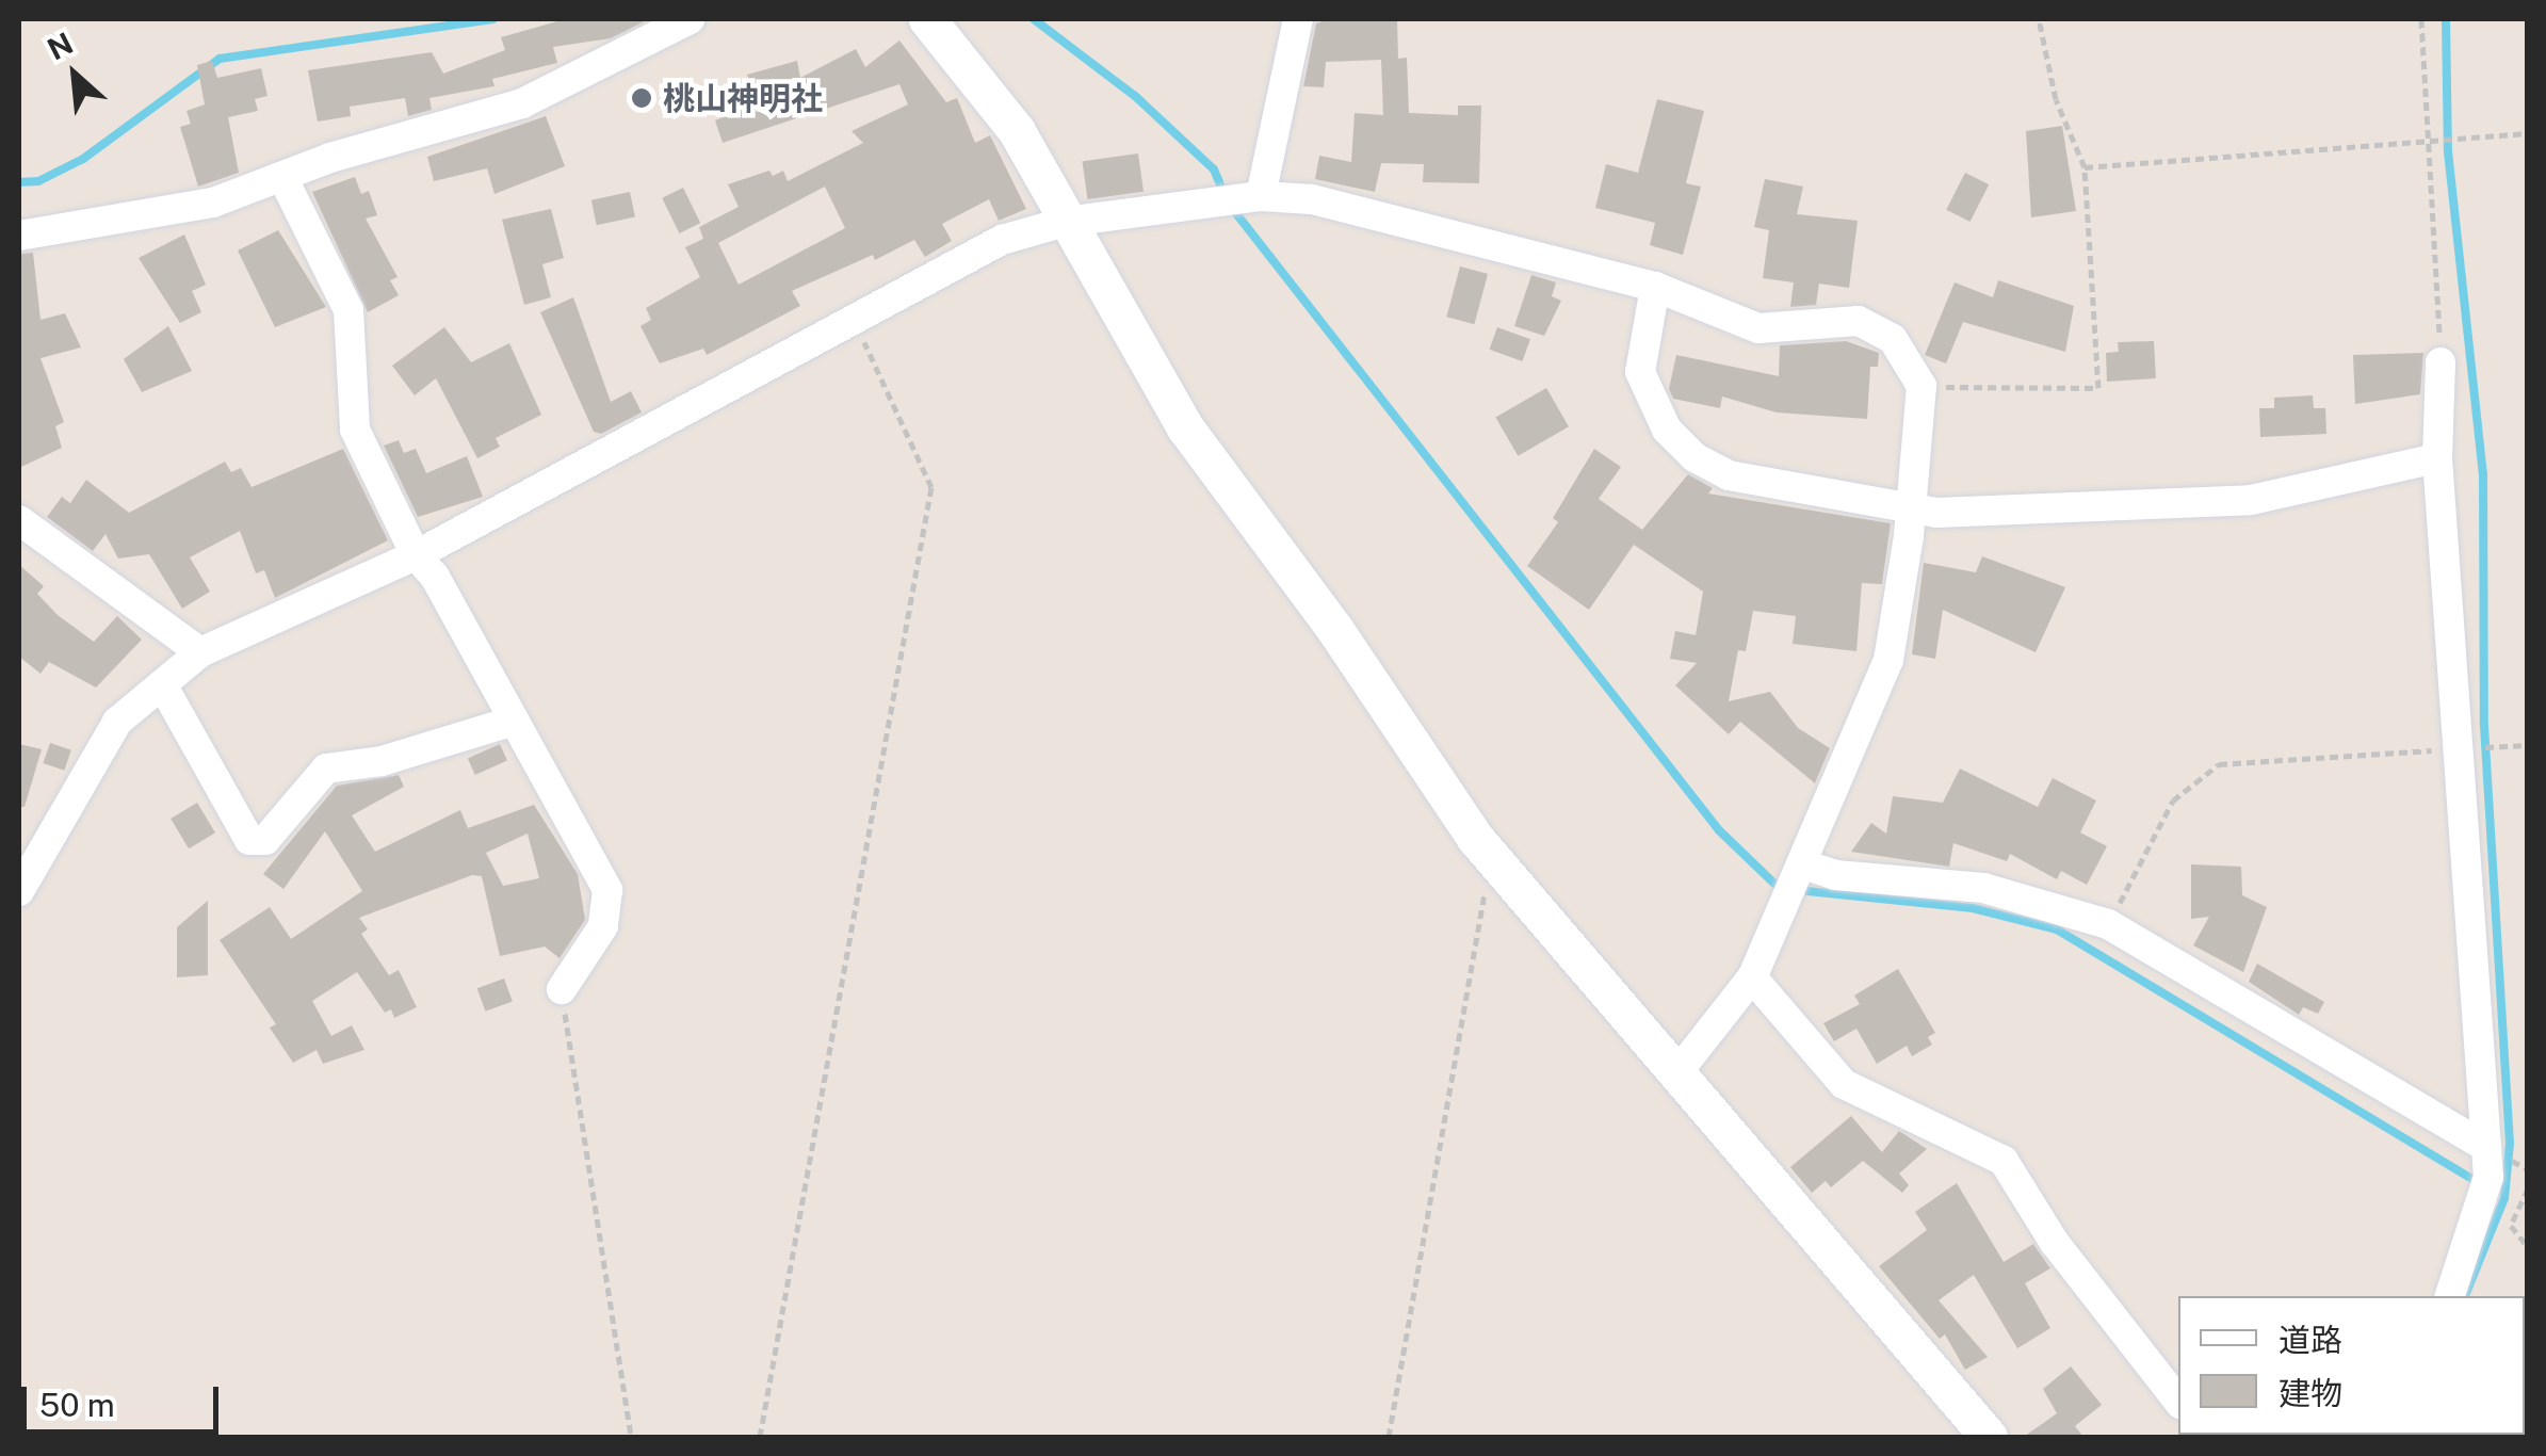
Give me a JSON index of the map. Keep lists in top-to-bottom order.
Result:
{
  "places": ["桃山神明社"],
  "legend": ["道路", "建物"],
  "scale_bar": "50 m",
  "north": "top left"
}
